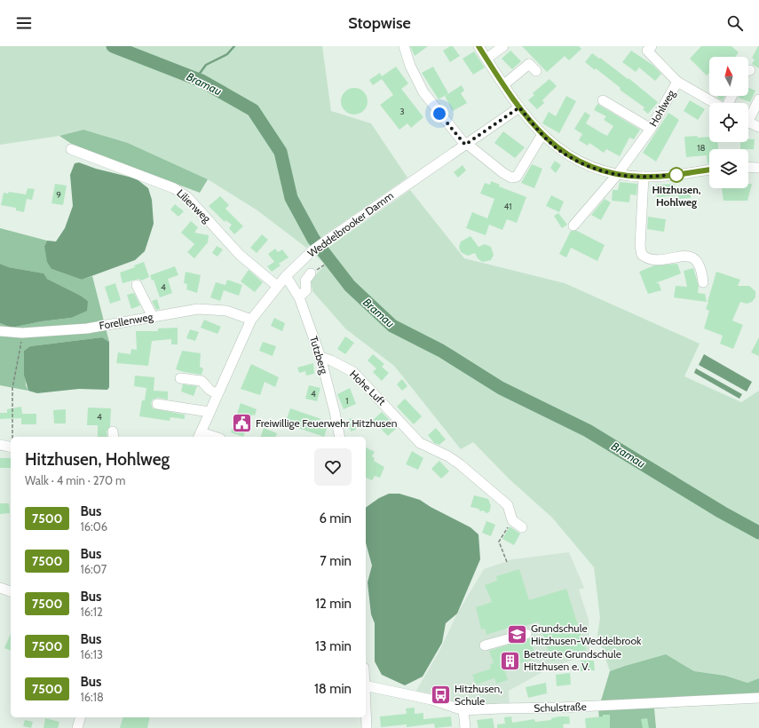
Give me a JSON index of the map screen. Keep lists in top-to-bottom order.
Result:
{
  "streets": {
    "street": [
      "Hohlweg",
      "Lilienweg",
      "Weddelbrooker Damm",
      "Forellenweg",
      "Tutzberg",
      "Hohe Luft",
      "Schulstraße"
    ]
  },
  "crossings": [
    ["Lilienweg", "Weddelbrooker Damm"],
    ["Weddelbrooker Damm", "Forellenweg"],
    ["Weddelbrooker Damm", "Tutzberg"],
    ["Tutzberg", "Hohe Luft"]
  ],
  "water": ["Bramau"],
  "places": {
    "other": ["Hitzhusen, Hohlweg"],
    "public building": ["Freiwillige Feuerwehr Hitzhusen"],
    "school or university": ["Grundschule Hitzhusen-Weddelbrook"],
    "building": ["Betreute Grundschule Hitzhusen e. V."],
    "bus stop": ["Hitzhusen, Schule"]
  },
  "lines": ["bus line 7500"],
  "house_numbers": [
    "3",
    "18",
    "9",
    "41",
    "4",
    "4",
    "1",
    "4"
  ],
  "north": "top",
  "page": {
    "header": "Stopwise",
    "heading": ["Hitzhusen, Hohlweg", "Walk · 4 min · 270 m"],
    "list": [
      {
        "mark": "7500",
        "name": "Bus",
        "note": "16:06",
        "value": "6 min"
      },
      {
        "mark": "7500",
        "name": "Bus",
        "note": "16:07",
        "value": "7 min"
      },
      {
        "mark": "7500",
        "name": "Bus",
        "note": "16:12",
        "value": "12 min"
      },
      {
        "mark": "7500",
        "name": "Bus",
        "note": "16:13",
        "value": "13 min"
      },
      {
        "mark": "7500",
        "name": "Bus",
        "note": "16:18",
        "value": "18 min"
      }
    ]
  }
}
